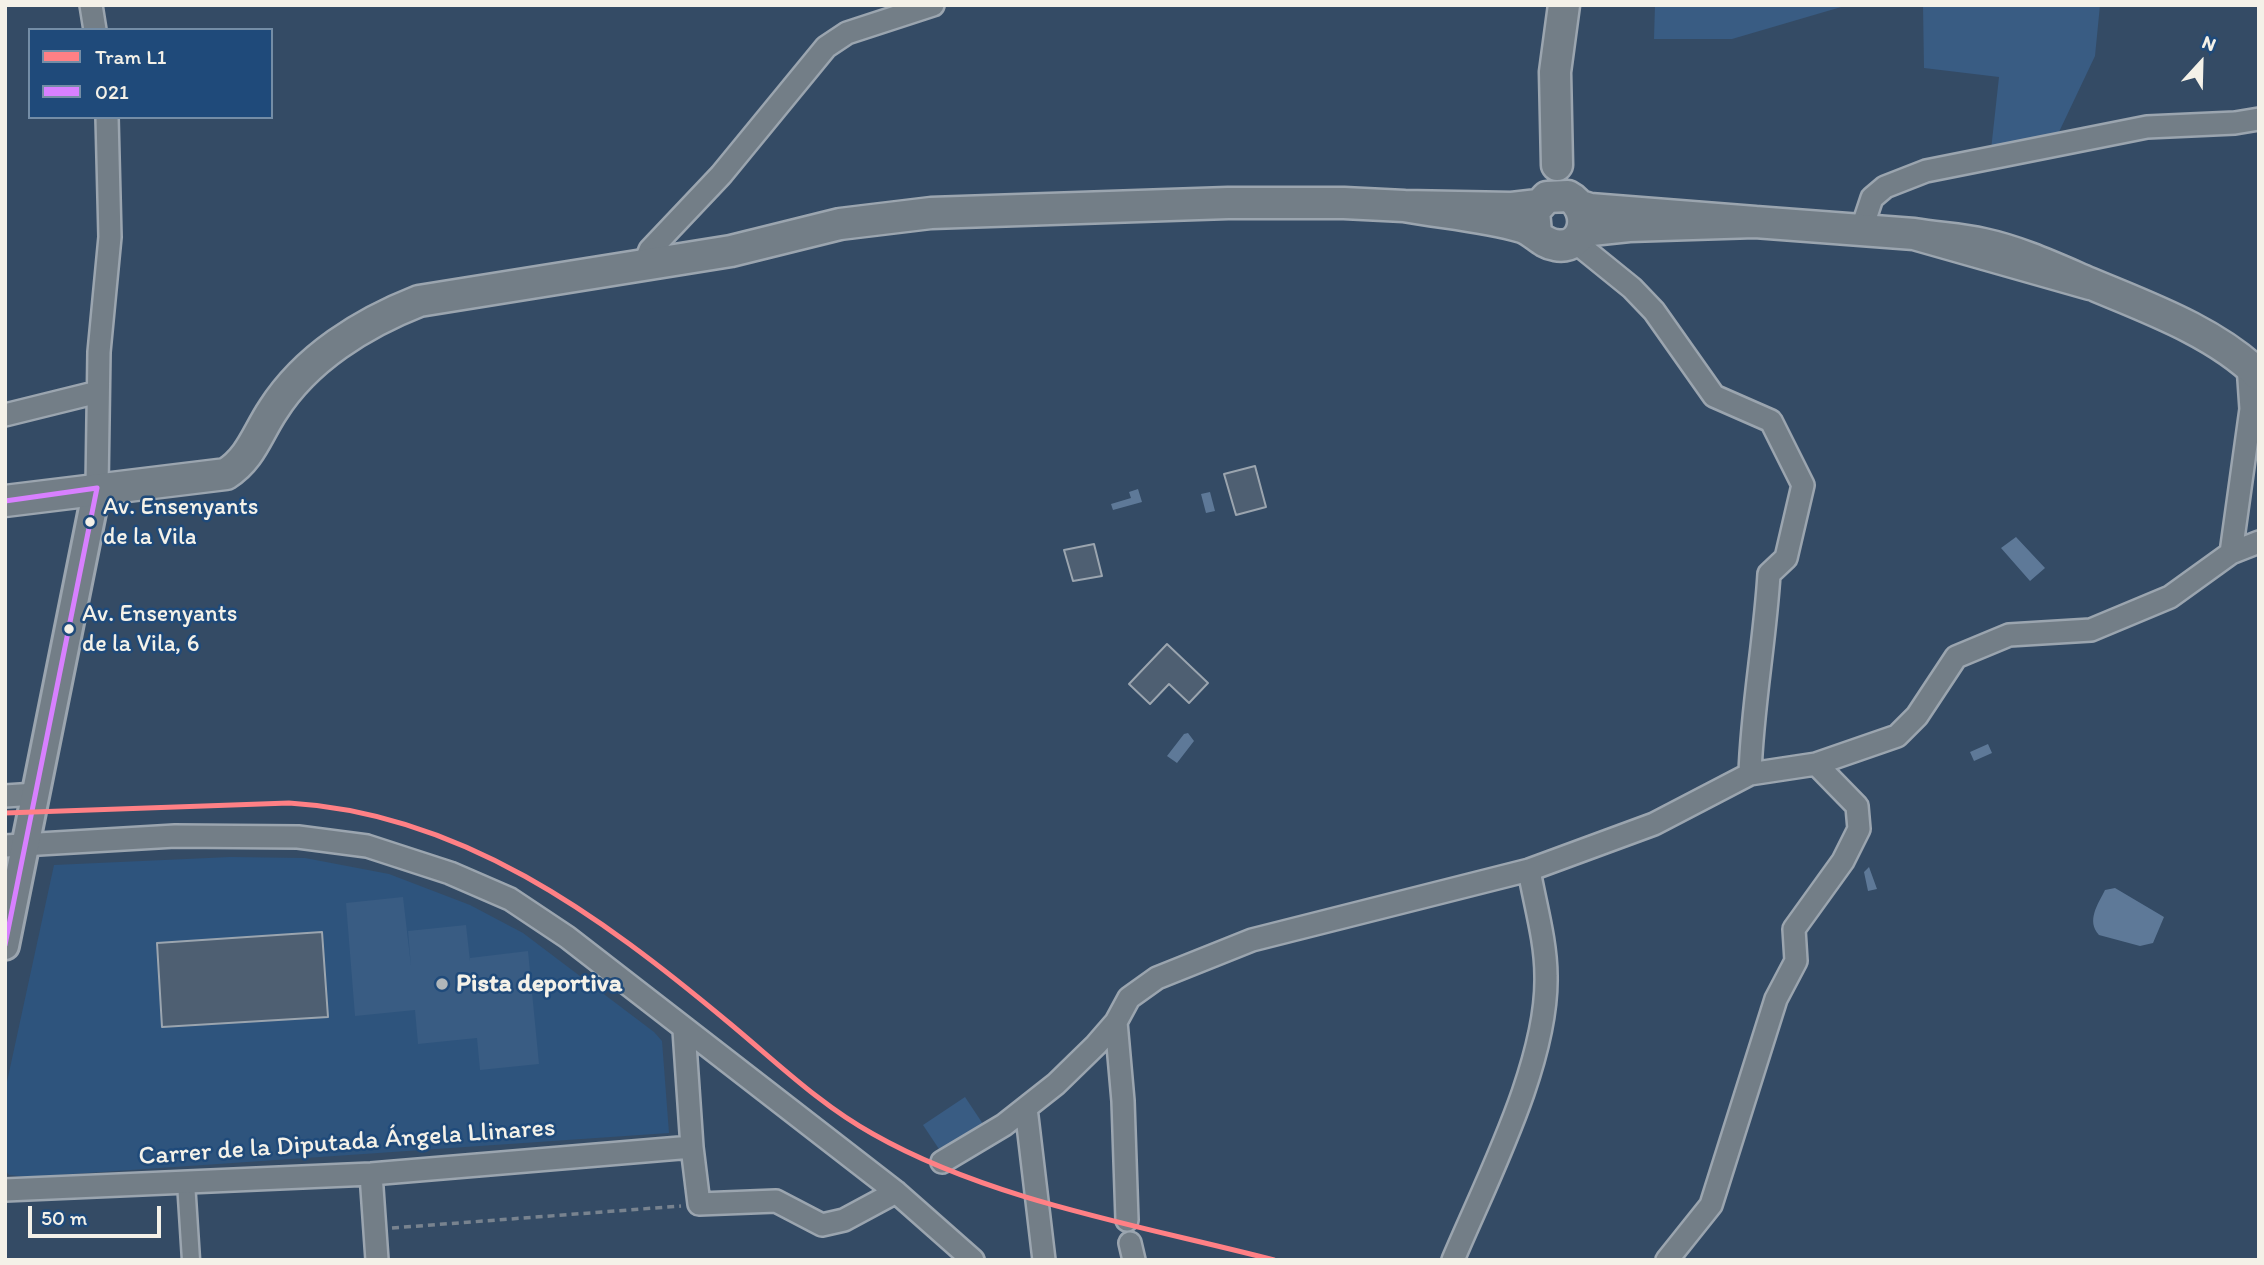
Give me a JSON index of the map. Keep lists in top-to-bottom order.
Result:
{
  "streets": {
    "street": ["Carrer de la Diputada Ángela Llinares"]
  },
  "places": ["Av. Ensenyants de la Vila", "Av. Ensenyants de la Vila, 6", "Pista deportiva"],
  "lines": ["transit line 021", "tram line L1"],
  "legend": ["Tram L1", "021"],
  "scale_bar": "50 m",
  "north": "top"
}
